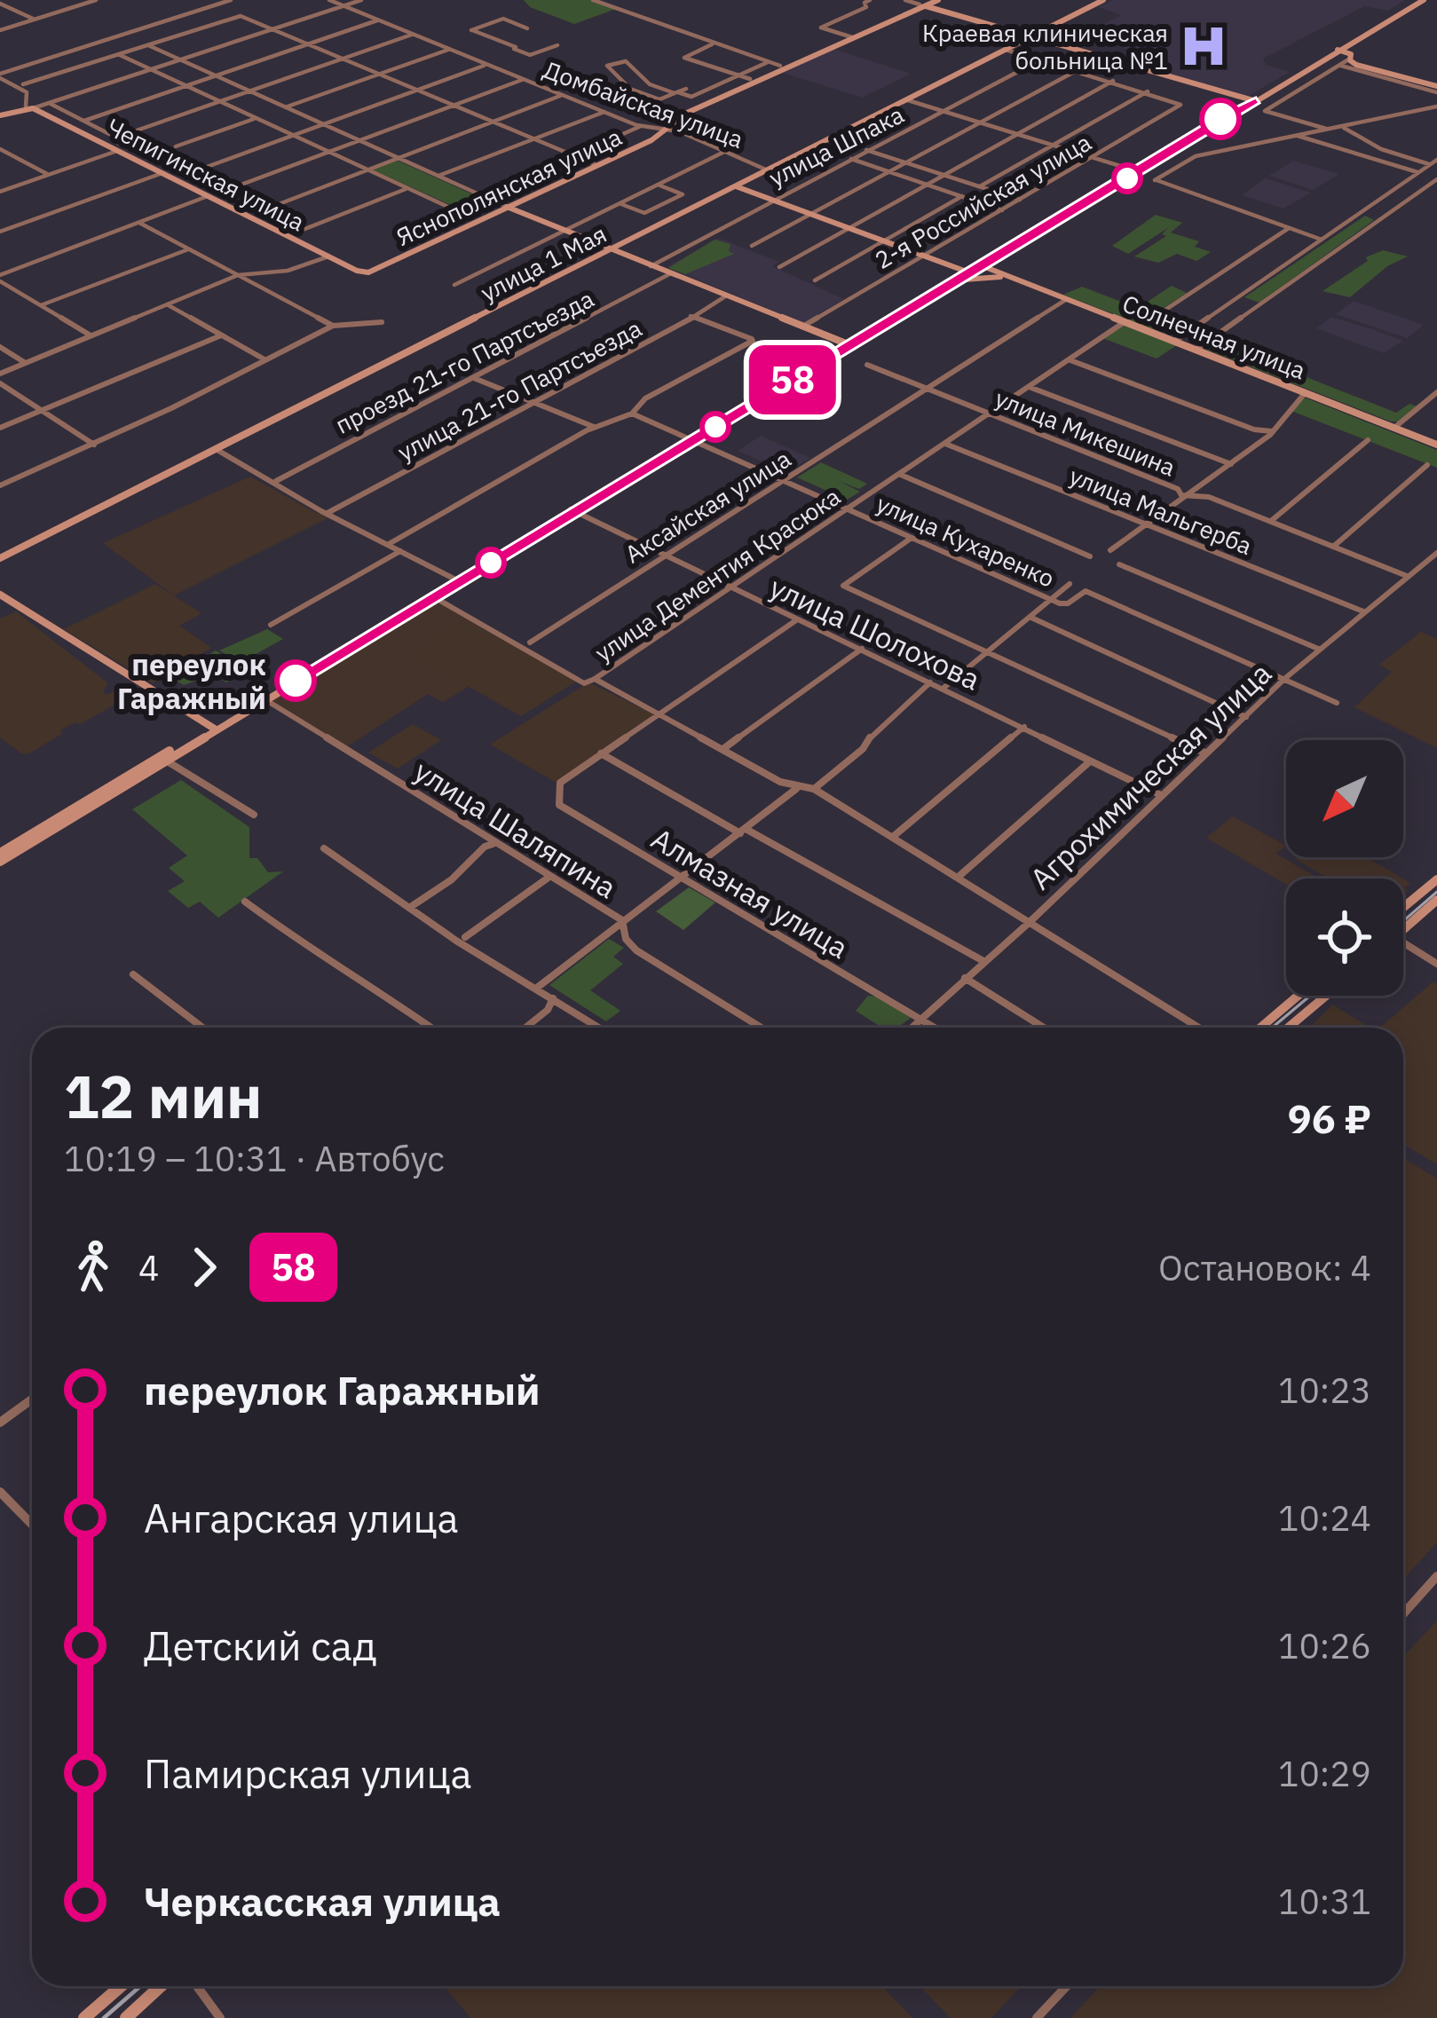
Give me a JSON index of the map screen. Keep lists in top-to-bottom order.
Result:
{
  "streets": {
    "street": [
      "Домбайская улица",
      "улица Шпака",
      "Чепигинская улица",
      "Яснополянская улица",
      "2-я Российская улица",
      "улица 1 Мая",
      "Солнечная улица",
      "проезд 21-го Партсъезда",
      "улица 21-го Партсъезда",
      "улица Микешина",
      "Аксайская улица",
      "улица Мальгерба",
      "улица Кухаренко",
      "улица Дементия Красюка",
      "улица Шолохова",
      "Агрохимическая улица",
      "улица Шаляпина",
      "Алмазная улица"
    ]
  },
  "crossings": [
    ["Домбайская улица", "Яснополянская улица"],
    ["Домбайская улица", "улица 1 Мая"],
    ["Чепигинская улица", "Яснополянская улица"],
    ["Солнечная улица", "Аксайская улица"],
    ["Солнечная улица", "улица Дементия Красюка"],
    ["улица Микешина", "Аксайская улица"],
    ["улица Микешина", "улица Дементия Красюка"],
    ["улица Микешина", "Агрохимическая улица"],
    ["Аксайская улица", "улица Кухаренко"],
    ["Аксайская улица", "улица Шолохова"],
    ["улица Мальгерба", "улица Дементия Красюка"],
    ["улица Мальгерба", "Агрохимическая улица"],
    ["улица Кухаренко", "улица Дементия Красюка"],
    ["улица Кухаренко", "Агрохимическая улица"],
    ["улица Дементия Красюка", "улица Шолохова"],
    ["улица Шолохова", "Агрохимическая улица"],
    ["Агрохимическая улица", "Алмазная улица"]
  ],
  "places": {
    "hospital": ["Краевая клиническая больница №1"],
    "other": ["переулок Гаражный"]
  },
  "lines": ["bus line 58"],
  "north": "bottom left",
  "page": {
    "on_map": "58",
    "heading": ["12 мин", "10:19 – 10:31 · Автобус", "96 ₽"],
    "legs": ["4", "58", "Остановок: 4"],
    "list": [
      {
        "name": "переулок Гаражный",
        "value": "10:23"
      },
      {
        "name": "Ангарская улица",
        "value": "10:24"
      },
      {
        "name": "Детский сад",
        "value": "10:26"
      },
      {
        "name": "Памирская улица",
        "value": "10:29"
      },
      {
        "name": "Черкасская улица",
        "value": "10:31"
      }
    ]
  }
}
